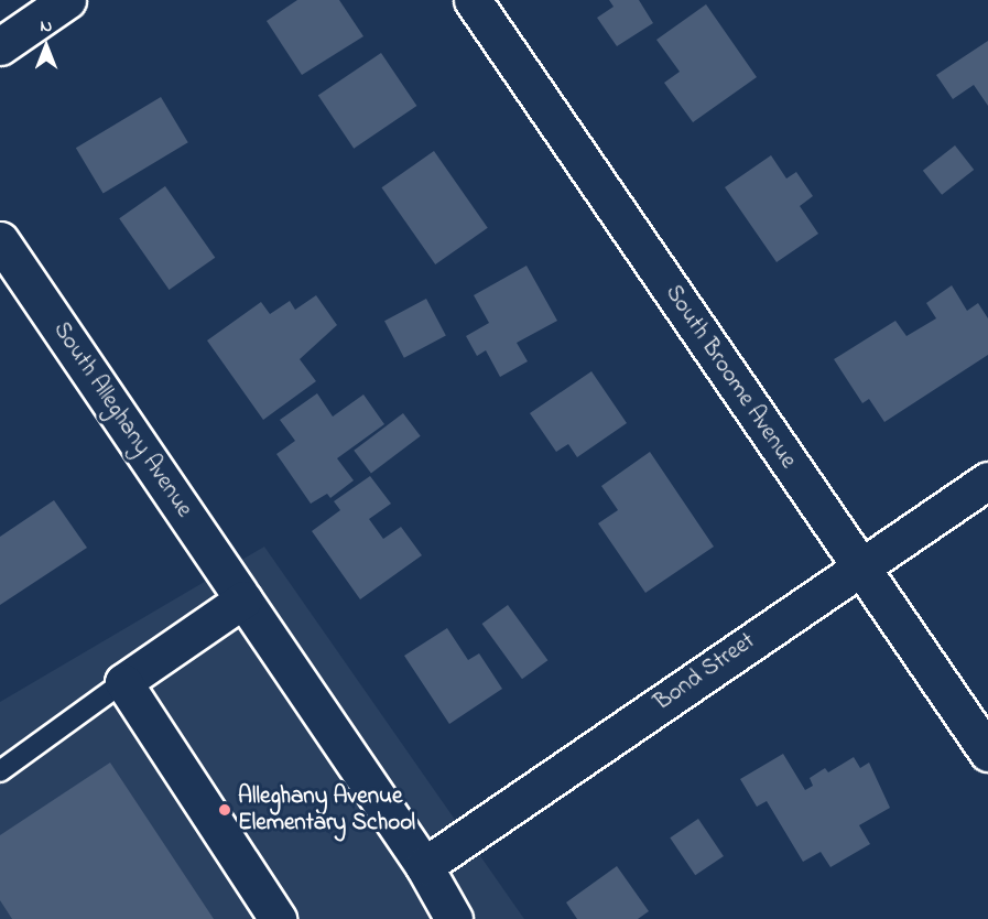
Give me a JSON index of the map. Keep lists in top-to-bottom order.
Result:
{
  "streets": {
    "street": ["South Broome Avenue", "South Alleghany Avenue", "Bond Street"]
  },
  "crossings": [
    ["South Broome Avenue", "Bond Street"],
    ["South Alleghany Avenue", "Bond Street"]
  ],
  "places": ["Alleghany Avenue Elementary School"],
  "north": "top"
}
